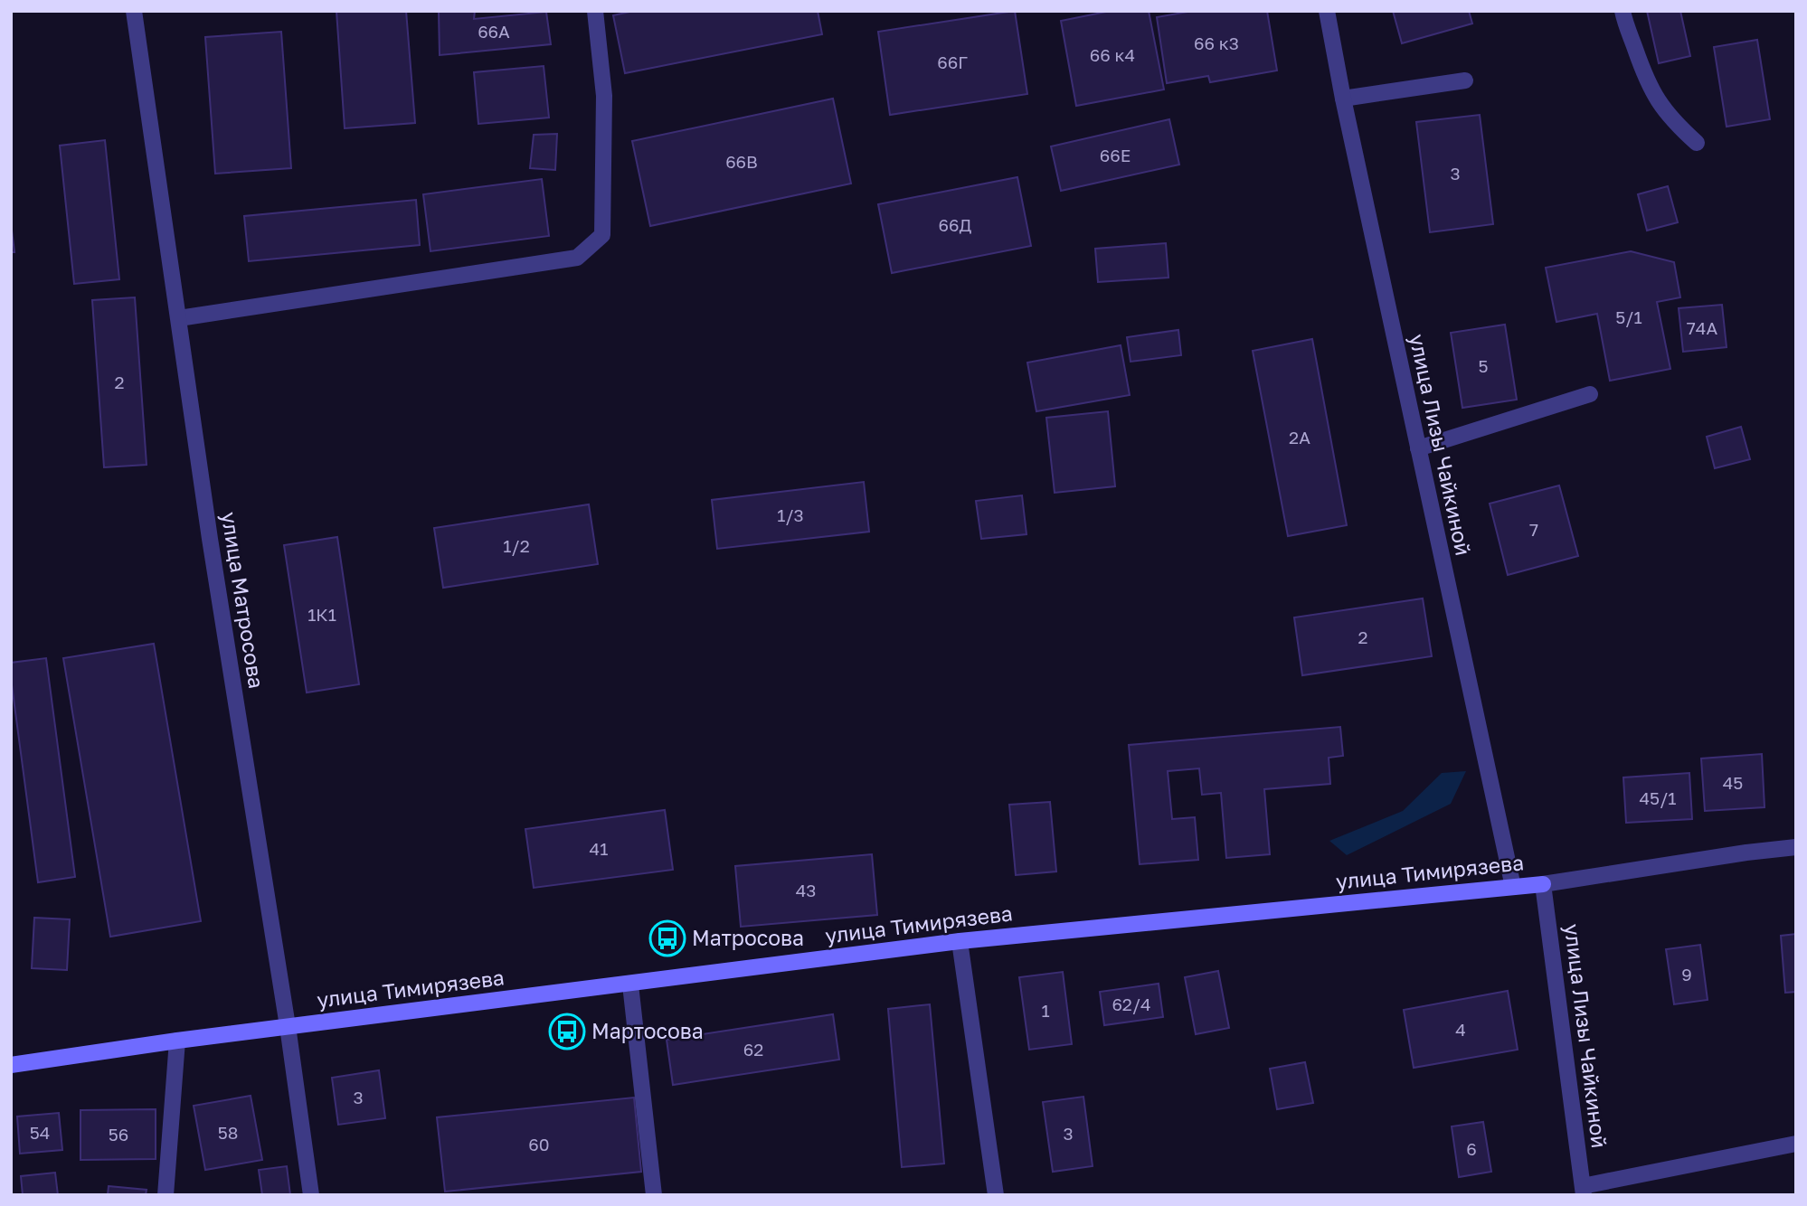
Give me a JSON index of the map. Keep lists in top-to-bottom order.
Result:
{
  "streets": {
    "street": ["улица Лизы Чайкиной", "улица Матросова", "улица Тимирязева"]
  },
  "crossings": [
    ["улица Лизы Чайкиной", "улица Тимирязева"],
    ["улица Матросова", "улица Тимирязева"]
  ],
  "places": {
    "bus stop": ["Матросова", "Мартосова"]
  },
  "house_numbers": [
    "66А",
    "66 к3",
    "66 к4",
    "66Г",
    "66Е",
    "66В",
    "3",
    "66Д",
    "5/1",
    "74А",
    "5",
    "2",
    "2А",
    "1/3",
    "7",
    "1/2",
    "1К1",
    "2",
    "45",
    "45/1",
    "41",
    "43",
    "9",
    "62/4",
    "1",
    "4",
    "62",
    "3",
    "54",
    "58",
    "3",
    "56",
    "60",
    "6"
  ]
}
